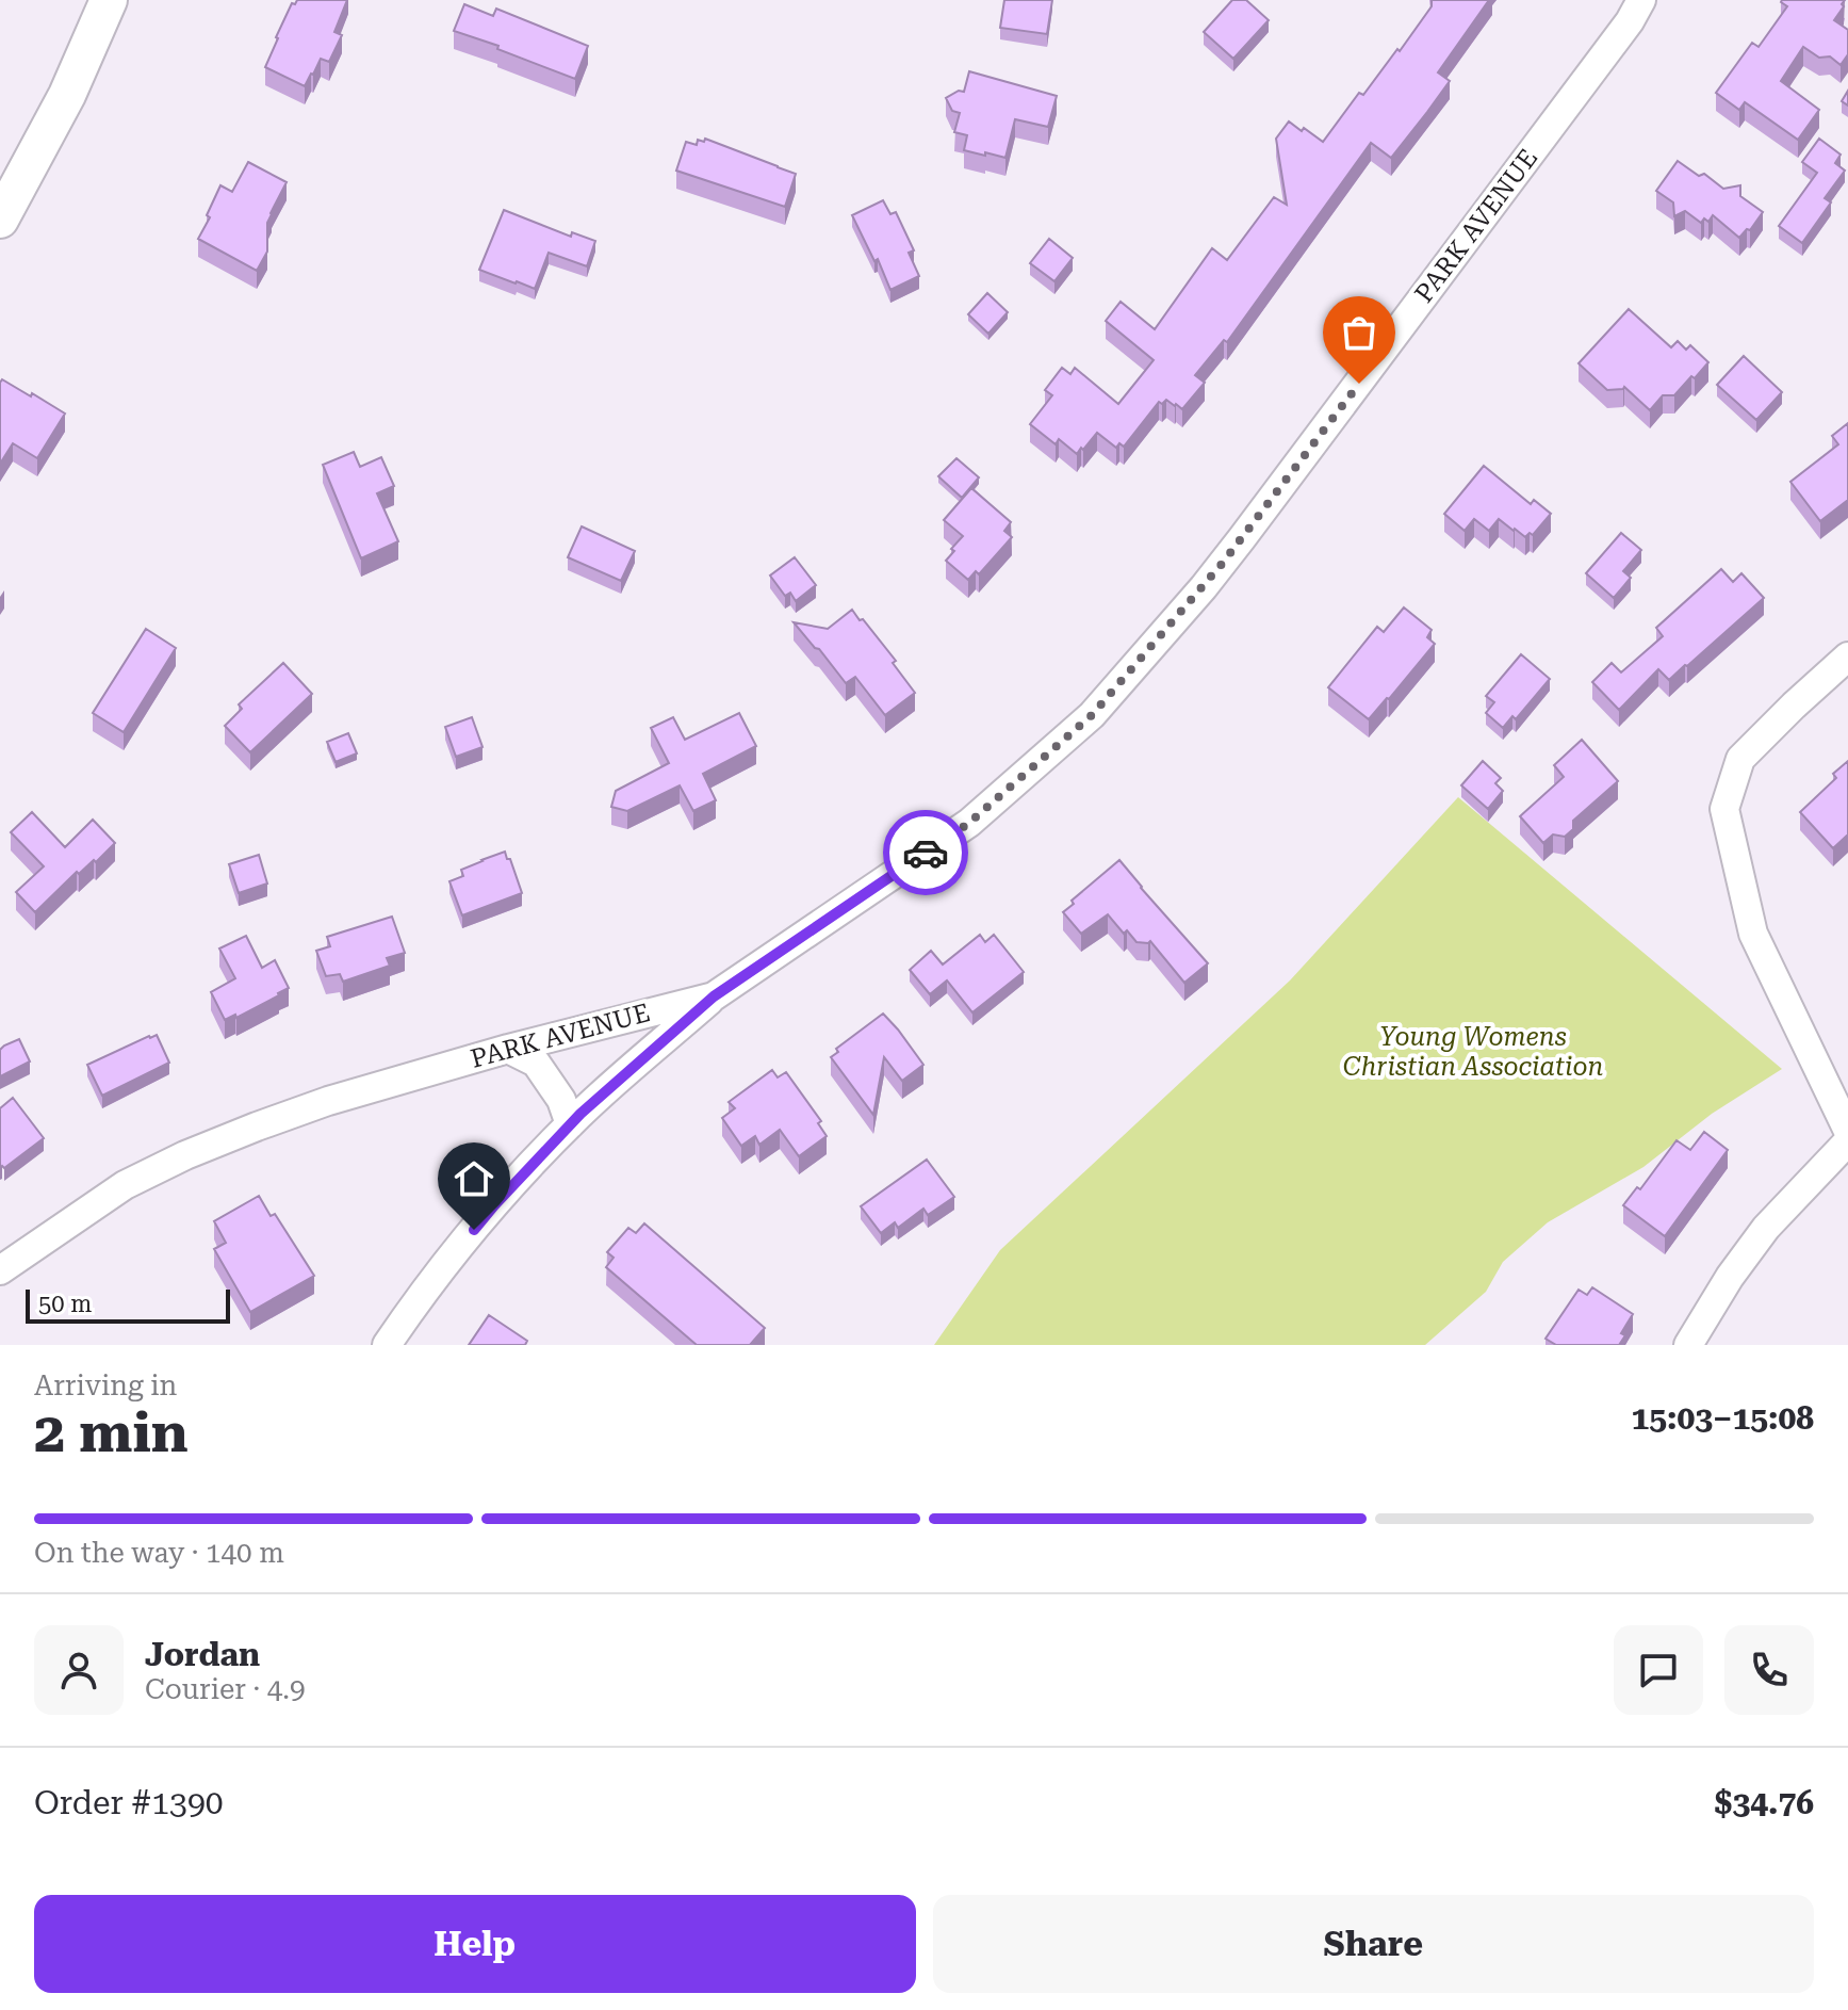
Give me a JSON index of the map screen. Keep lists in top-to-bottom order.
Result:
{
  "streets": {
    "street": ["PARK AVENUE"]
  },
  "parks": ["Young Womens Christian Association"],
  "scale_bar": "50 m",
  "page": {
    "scale": "50 m",
    "heading": ["2 min", "Arriving in", "15:03–15:08"],
    "panel": [
      "Jordan",
      "Courier · 4.9",
      "Order #1390",
      "$34.76"
    ],
    "bar": "On the way · 140 m",
    "buttons": ["Help", "Share"]
  }
}
